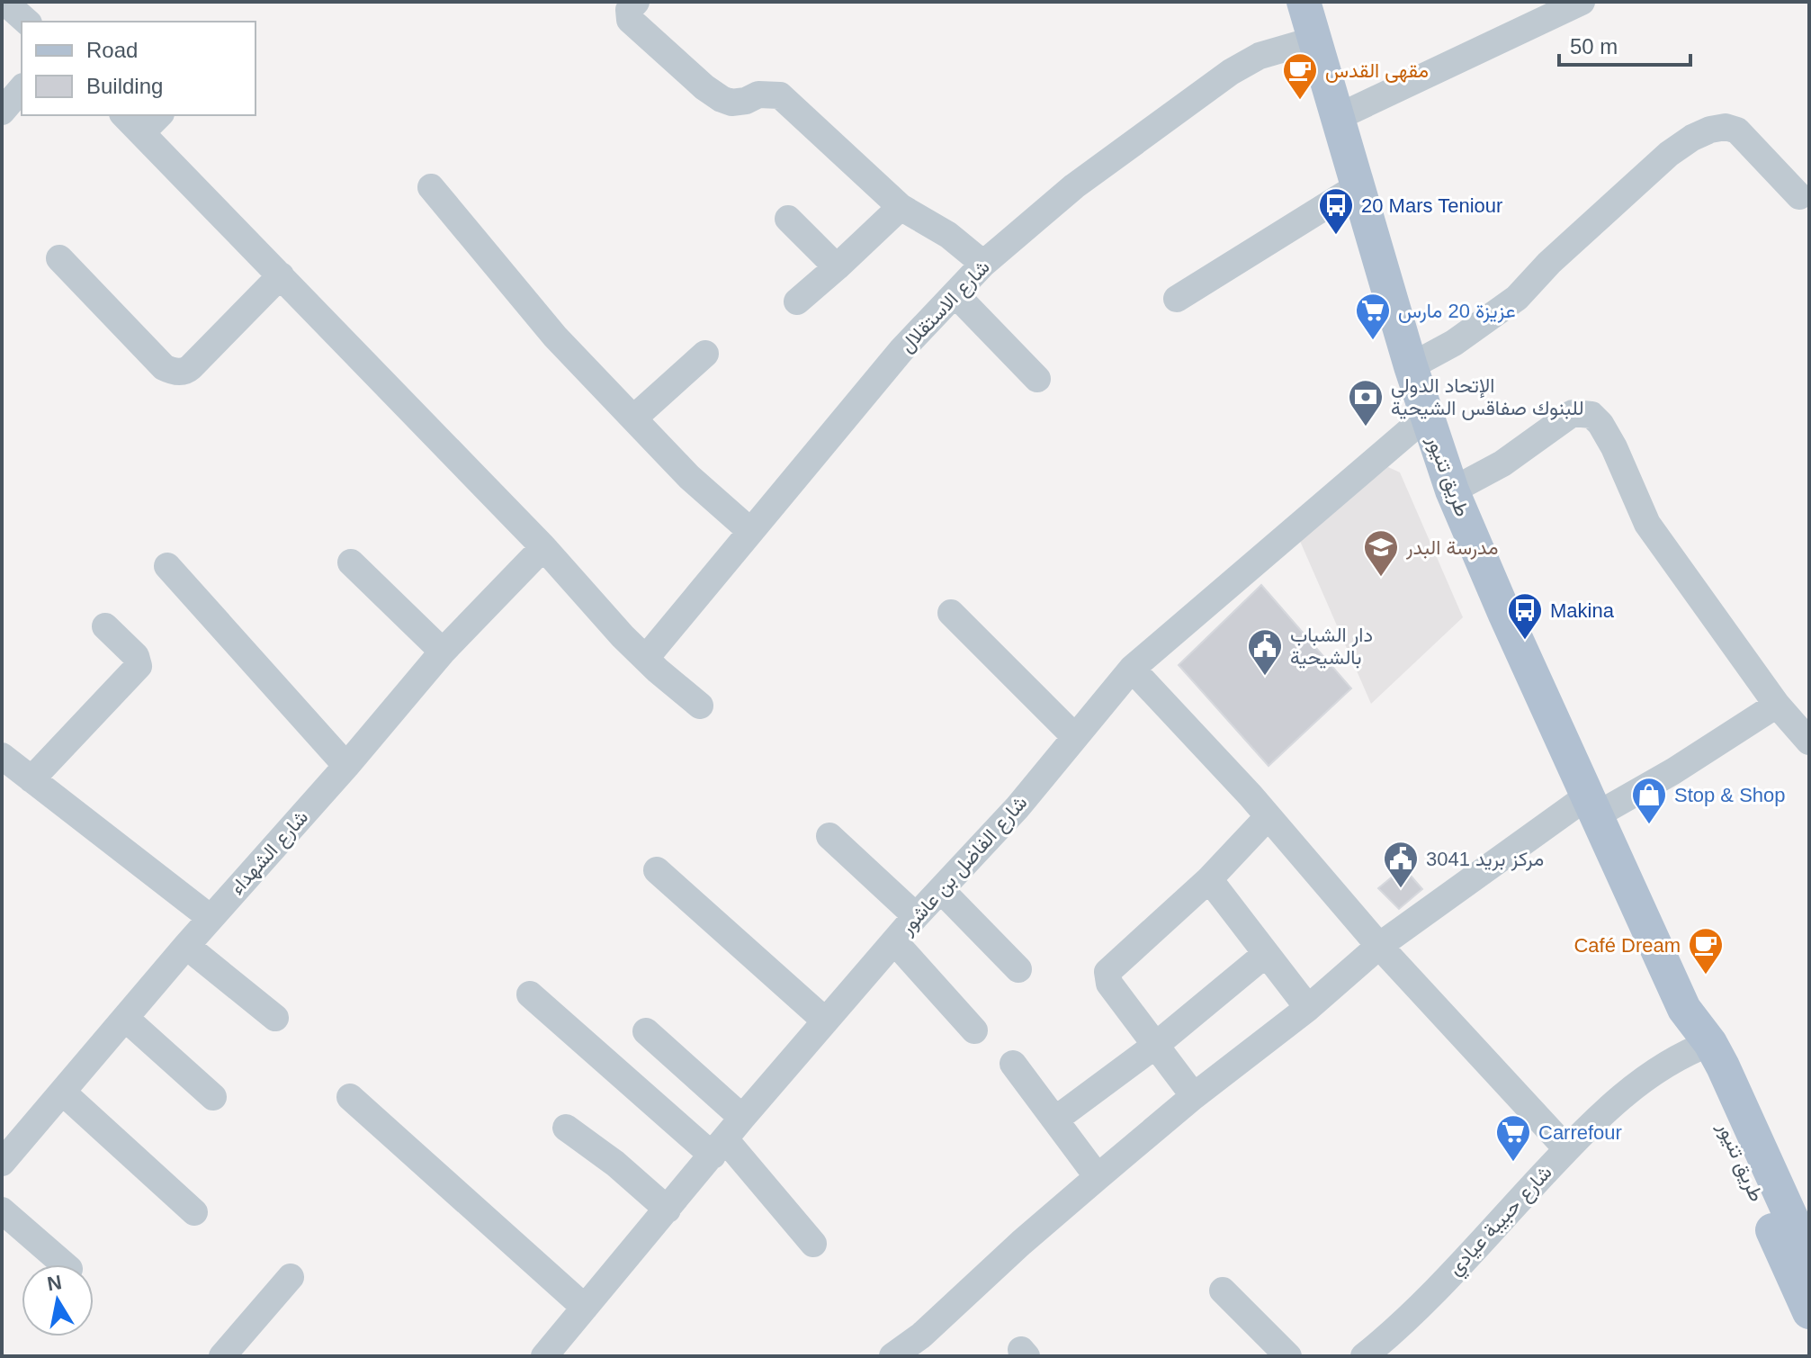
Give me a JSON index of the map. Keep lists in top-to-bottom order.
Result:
{
  "streets": {
    "main road": ["طريق تنيور"],
    "street": [
      "شارع الاستقلال",
      "شارع الشهداء",
      "شارع الفاضل بن عاشور",
      "شارع حبيبة عيادي"
    ]
  },
  "crossings": [
    ["شارع الاستقلال", "طريق تنيور"],
    ["طريق تنيور", "شارع الفاضل بن عاشور"],
    ["طريق تنيور", "شارع حبيبة عيادي"]
  ],
  "places": {
    "cafe": ["مقهى القدس", "Café Dream"],
    "bus stop": ["20 Mars Teniour", "Makina"],
    "supermarket": ["عزيزة 20 مارس", "Carrefour"],
    "bank": ["الإتحاد الدولي للبنوك صفاقس الشيحية"],
    "school or university": ["مدرسة البدر"],
    "public building": ["دار الشباب بالشيحية", "مركز بريد 3041"],
    "shop": ["Stop & Shop"]
  },
  "legend": ["Road", "Building"],
  "scale_bar": "50 m",
  "north": "top"
}
